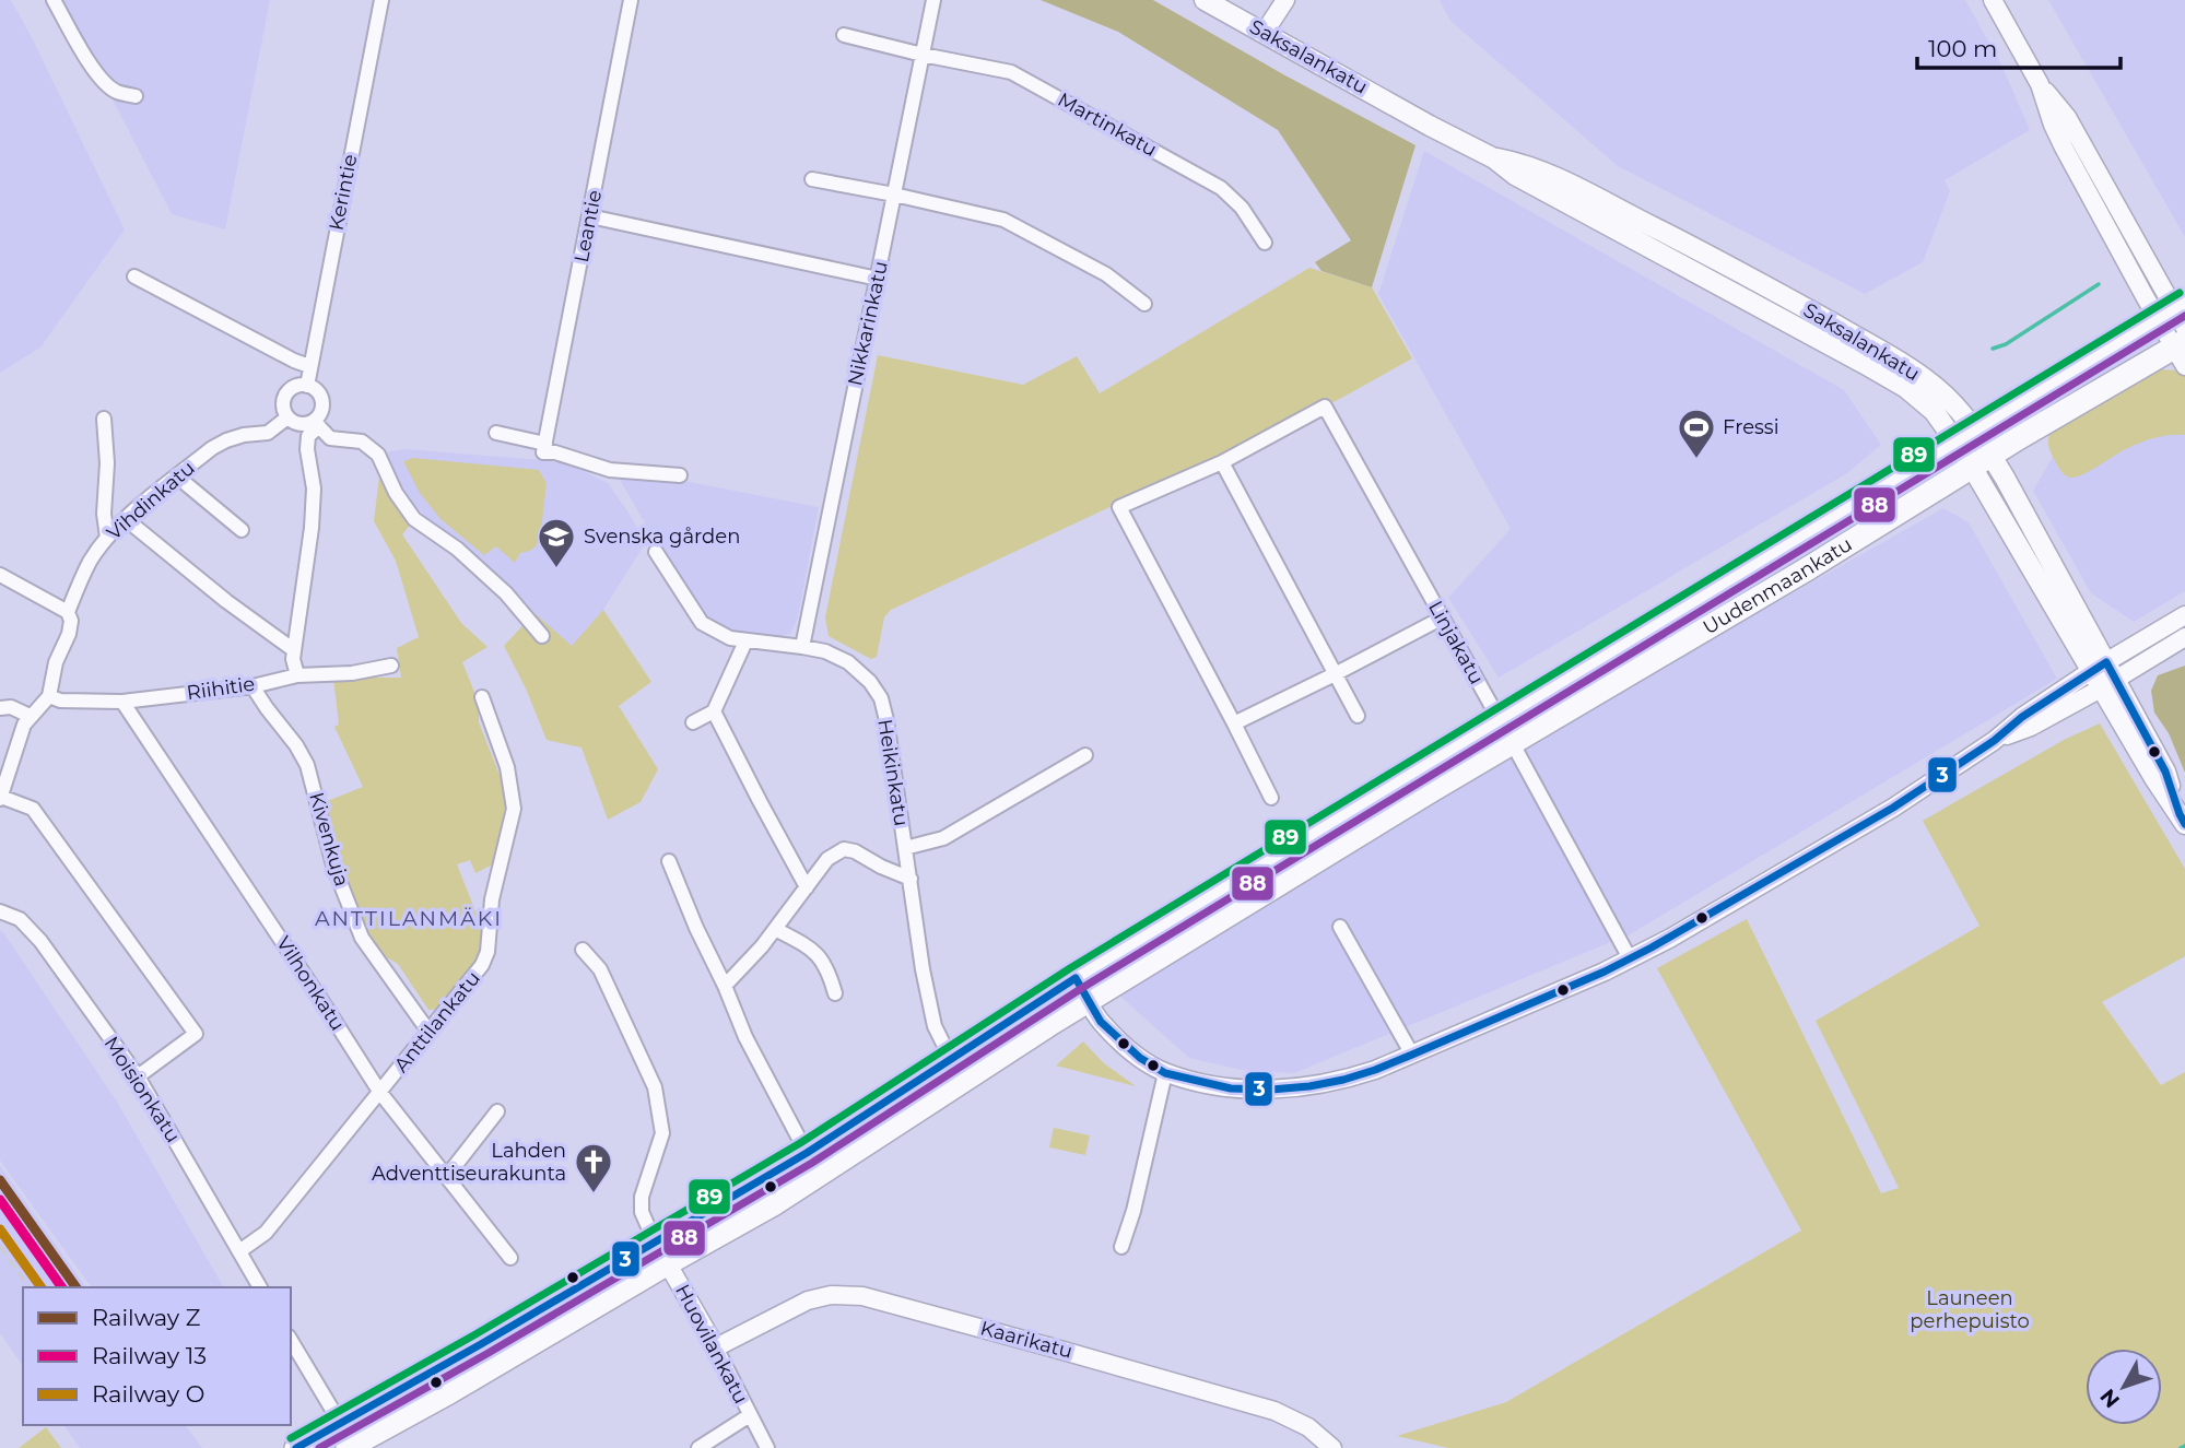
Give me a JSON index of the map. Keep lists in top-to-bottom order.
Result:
{
  "streets": {
    "main road": ["Saksalankatu", "Uudenmaankatu"],
    "street": [
      "Martinkatu",
      "Kerintie",
      "Leantie",
      "Nikkarinkatu",
      "Vihdinkatu",
      "Linjakatu",
      "Riihitie",
      "Heikinkatu",
      "Kivenkuja",
      "Vilhonkatu",
      "Anttilankatu",
      "Moisionkatu",
      "Kaarikatu",
      "Huovilankatu"
    ]
  },
  "crossings": [
    ["Saksalankatu", "Uudenmaankatu"],
    ["Martinkatu", "Nikkarinkatu"],
    ["Kerintie", "Vihdinkatu"],
    ["Nikkarinkatu", "Heikinkatu"],
    ["Vihdinkatu", "Riihitie"],
    ["Uudenmaankatu", "Linjakatu"],
    ["Uudenmaankatu", "Heikinkatu"],
    ["Uudenmaankatu", "Huovilankatu"],
    ["Riihitie", "Kivenkuja"],
    ["Riihitie", "Vilhonkatu"],
    ["Kivenkuja", "Anttilankatu"],
    ["Vilhonkatu", "Anttilankatu"],
    ["Anttilankatu", "Moisionkatu"],
    ["Kaarikatu", "Huovilankatu"]
  ],
  "districts": ["ANTTILANMÄKI"],
  "parks": ["Launeen perhepuisto"],
  "places": {
    "sports": ["Fressi"],
    "school or university": ["Svenska gården"],
    "church": ["Lahden Adventtiseurakunta"]
  },
  "lines": [
    "transit line 89",
    "transit line 88",
    "transit line 3",
    "rail line Z",
    "rail line 13",
    "rail line O"
  ],
  "legend": ["Railway Z", "Railway 13", "Railway O"],
  "scale_bar": "100 m",
  "north": "bottom left"
}
